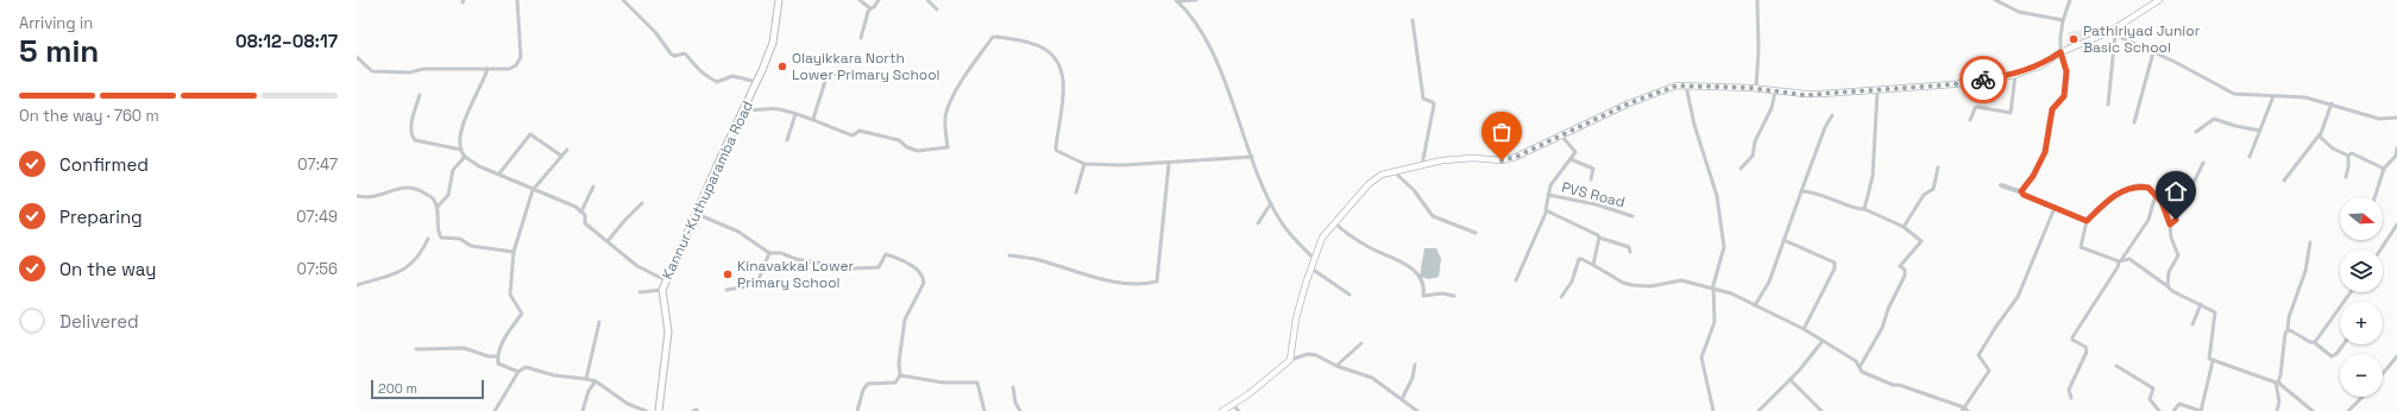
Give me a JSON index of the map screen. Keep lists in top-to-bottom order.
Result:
{
  "streets": {
    "main road": ["Kannur-Kuthuparamba Road"],
    "street": ["PVS Road"]
  },
  "places": ["Pathiriyad Junior Basic School", "Olayikkara North Lower Primary School", "Kinavakkal Lower Primary School"],
  "scale_bar": "200 m",
  "north": "right",
  "page": {
    "heading": ["5 min", "Arriving in", "08:12–08:17"],
    "bar": "On the way · 760 m",
    "list": [
      ["Confirmed", "07:47"],
      ["Preparing", "07:49"],
      ["On the way", "07:56"],
      "Delivered"
    ],
    "map_buttons": ["+", "−"],
    "scale": "200 m"
  }
}
